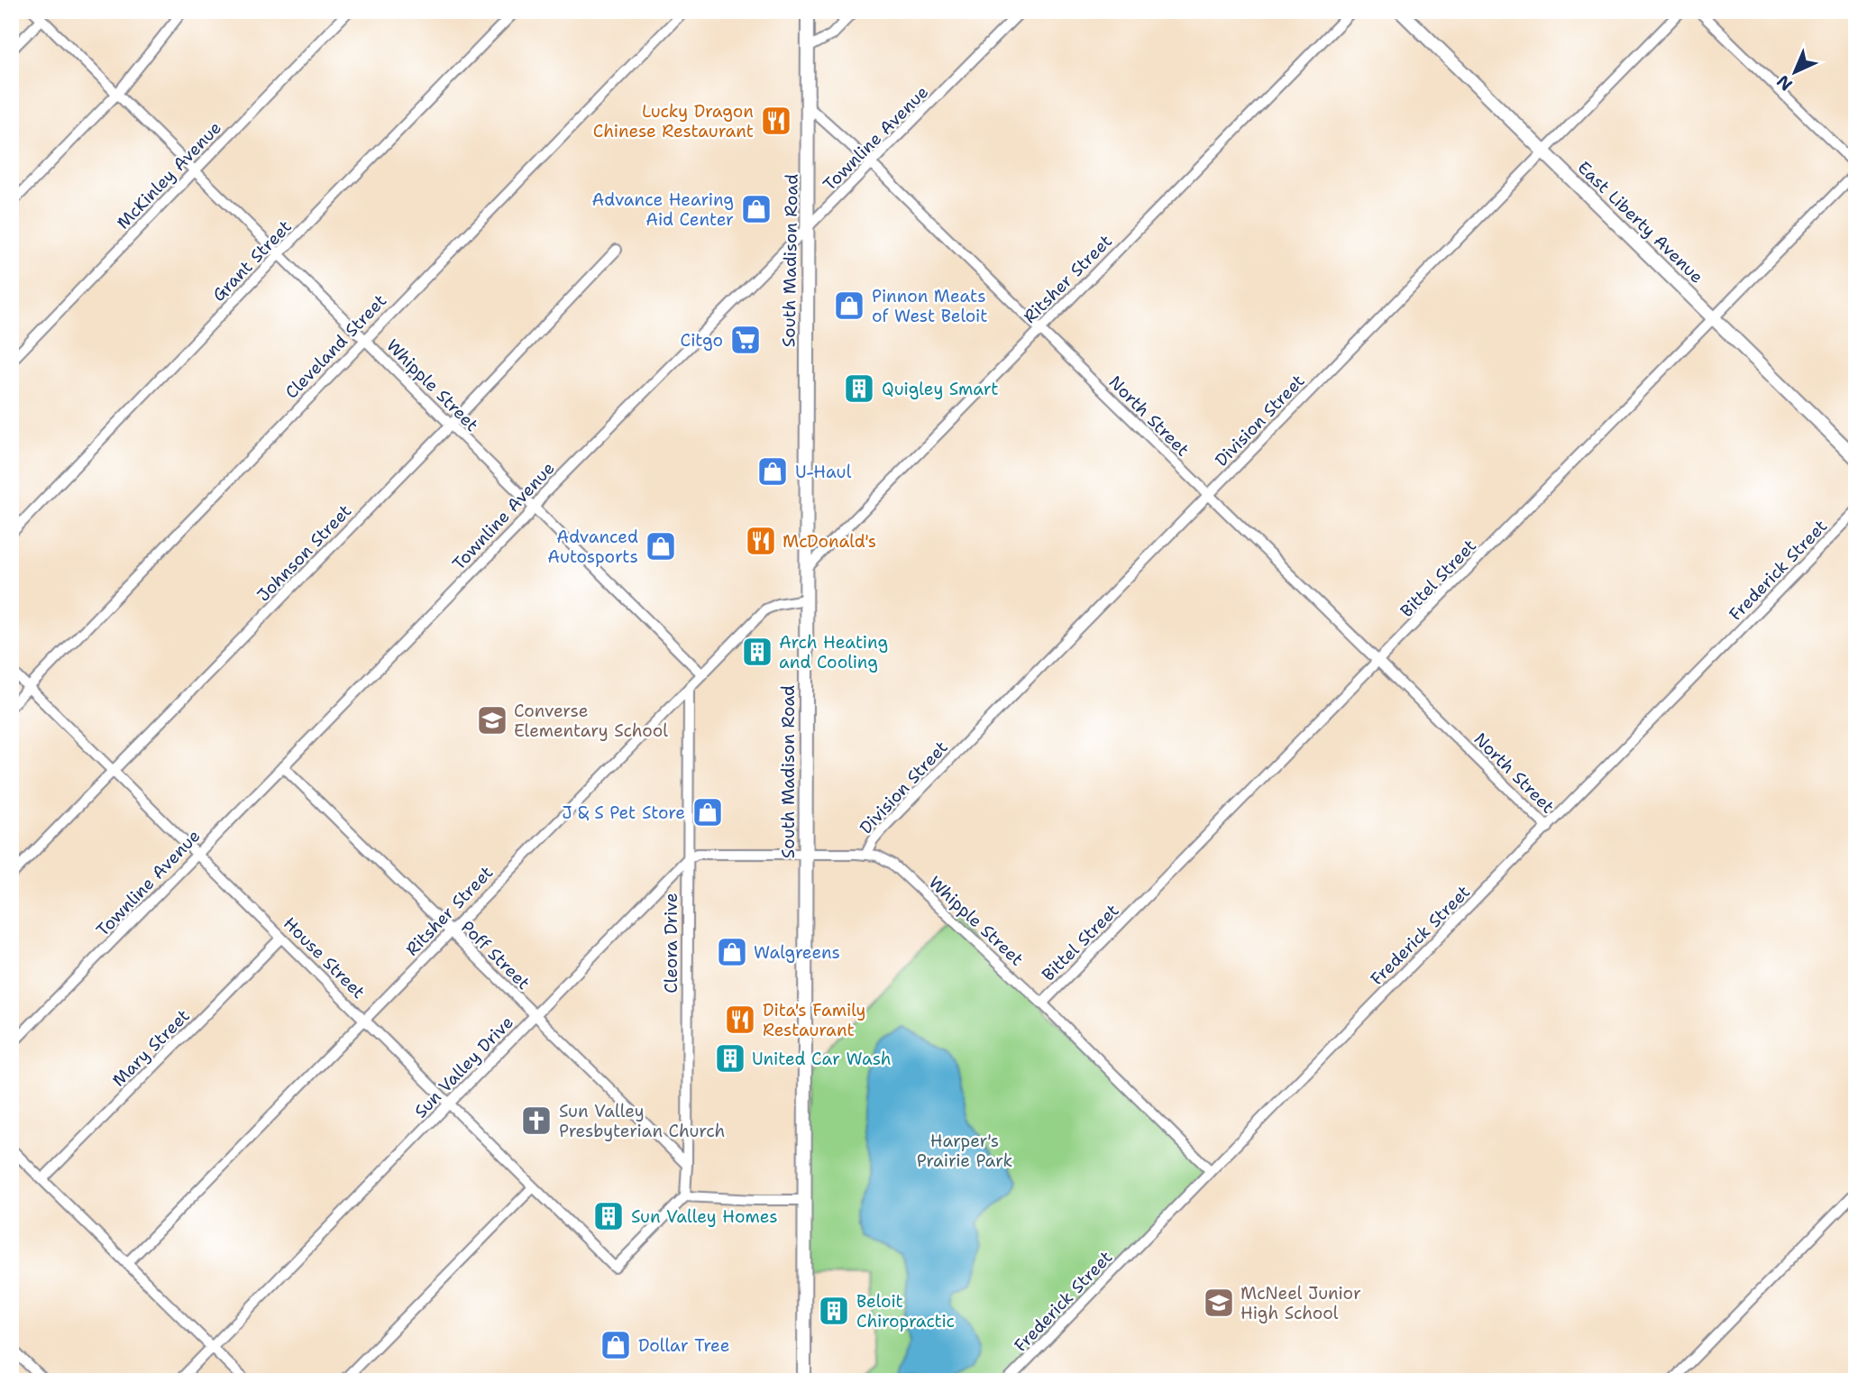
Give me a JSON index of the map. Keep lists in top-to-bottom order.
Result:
{
  "streets": {
    "main road": ["East Liberty Avenue", "South Madison Road"],
    "street": [
      "Townline Avenue",
      "McKinley Avenue",
      "Grant Street",
      "Ritsher Street",
      "Cleveland Street",
      "Whipple Street",
      "North Street",
      "Division Street",
      "Johnson Street",
      "Frederick Street",
      "Bittel Street",
      "Cleora Drive",
      "Poff Street",
      "House Street",
      "Mary Street",
      "Sun Valley Drive"
    ]
  },
  "crossings": [
    ["Townline Avenue", "South Madison Road"],
    ["Townline Avenue", "Whipple Street"],
    ["Townline Avenue", "North Street"],
    ["Townline Avenue", "Poff Street"],
    ["Townline Avenue", "House Street"],
    ["McKinley Avenue", "Whipple Street"],
    ["East Liberty Avenue", "Division Street"],
    ["East Liberty Avenue", "Bittel Street"],
    ["Grant Street", "Whipple Street"],
    ["South Madison Road", "Ritsher Street"],
    ["South Madison Road", "Whipple Street"],
    ["South Madison Road", "North Street"],
    ["Ritsher Street", "Whipple Street"],
    ["Ritsher Street", "North Street"],
    ["Ritsher Street", "Cleora Drive"],
    ["Ritsher Street", "Poff Street"],
    ["Ritsher Street", "House Street"],
    ["Cleveland Street", "Whipple Street"],
    ["Cleveland Street", "House Street"],
    ["Whipple Street", "Division Street"],
    ["Whipple Street", "Johnson Street"],
    ["Whipple Street", "Frederick Street"],
    ["Whipple Street", "Bittel Street"],
    ["North Street", "Division Street"],
    ["North Street", "Frederick Street"],
    ["North Street", "Bittel Street"],
    ["Johnson Street", "House Street"],
    ["Cleora Drive", "Poff Street"],
    ["Cleora Drive", "House Street"],
    ["Cleora Drive", "Sun Valley Drive"],
    ["Poff Street", "Sun Valley Drive"],
    ["House Street", "Mary Street"],
    ["House Street", "Sun Valley Drive"]
  ],
  "parks": ["Harper's Prairie Park"],
  "places": {
    "restaurant": ["Lucky Dragon Chinese Restaurant", "McDonald's", "Dita's Family Restaurant"],
    "shop": [
      "Advance Hearing Aid Center",
      "Pinnon Meats of West Beloit",
      "U-Haul",
      "Advanced Autosports",
      "J & S Pet Store",
      "Walgreens",
      "Dollar Tree"
    ],
    "supermarket": ["Citgo"],
    "building": [
      "Quigley Smart",
      "Arch Heating and Cooling",
      "United Car Wash",
      "Sun Valley Homes",
      "Beloit Chiropractic"
    ],
    "school or university": ["Converse Elementary School", "McNeel Junior High School"],
    "church": ["Sun Valley Presbyterian Church"]
  },
  "north": "bottom left"
}
